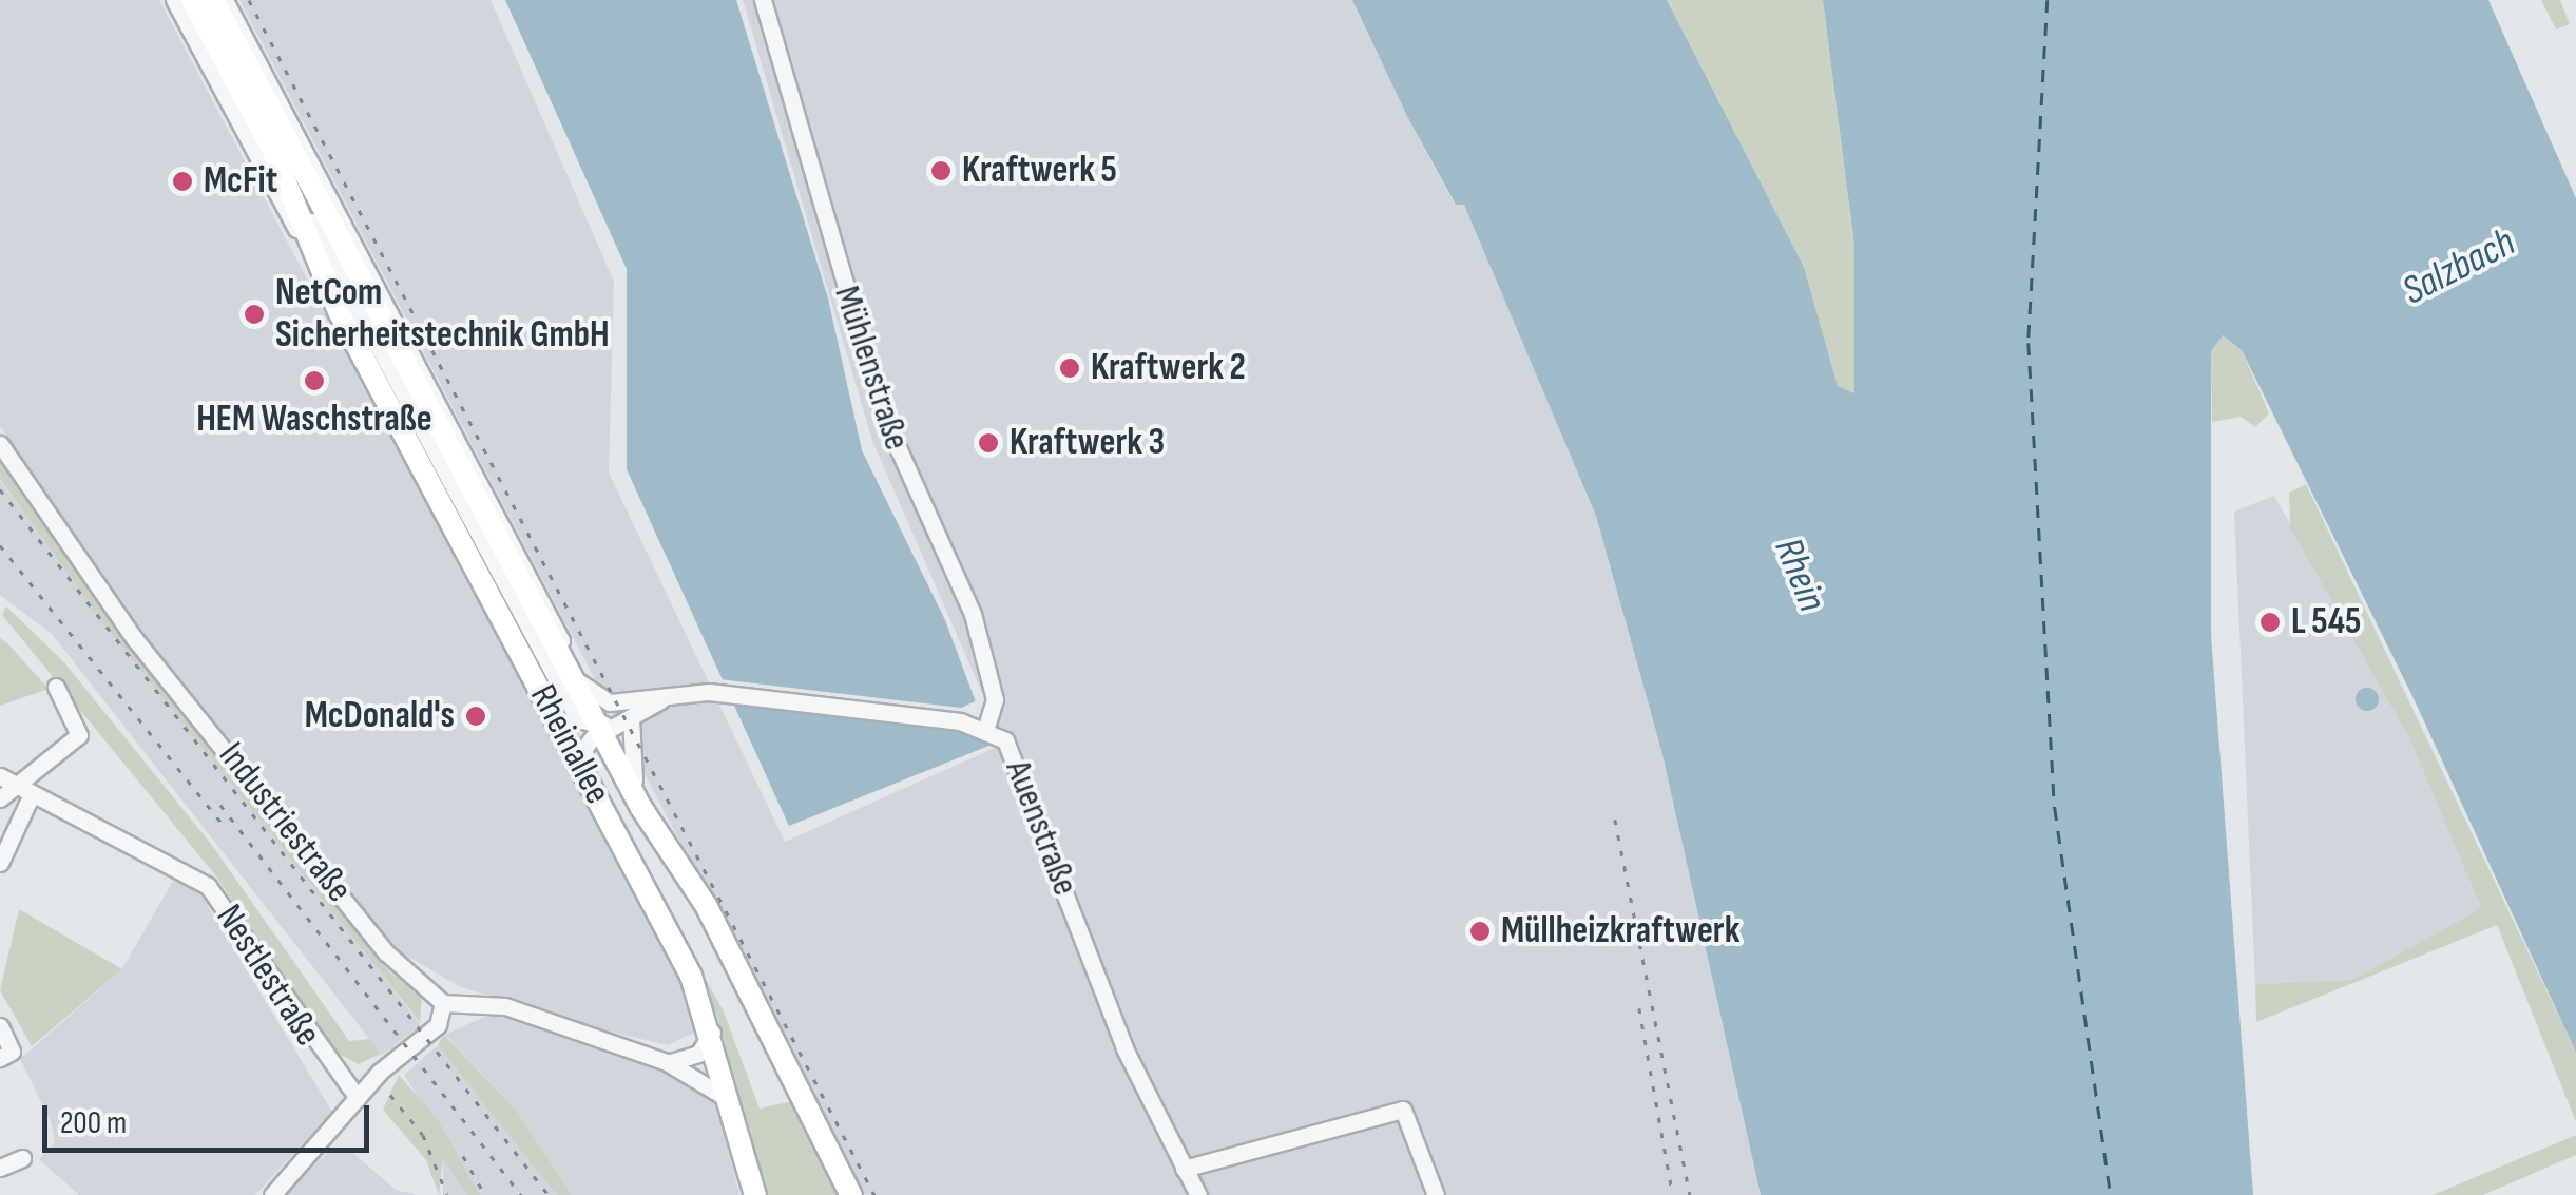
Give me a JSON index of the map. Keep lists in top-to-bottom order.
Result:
{
  "streets": {
    "main road": ["Rheinallee"],
    "street": [
      "Mühlenstraße",
      "Industriestraße",
      "Auenstraße",
      "Nestlestraße"
    ]
  },
  "crossings": [
    ["Mühlenstraße", "Auenstraße"],
    ["Rheinallee", "Auenstraße"]
  ],
  "water": ["Salzbach", "Rhein"],
  "places": [
    "Kraftwerk 5",
    "McFit",
    "NetCom Sicherheitstechnik GmbH",
    "Kraftwerk 2",
    "HEM Waschstraße",
    "Kraftwerk 3",
    "L 545",
    "McDonald's",
    "Müllheizkraftwerk"
  ],
  "scale_bar": "200 m"
}
